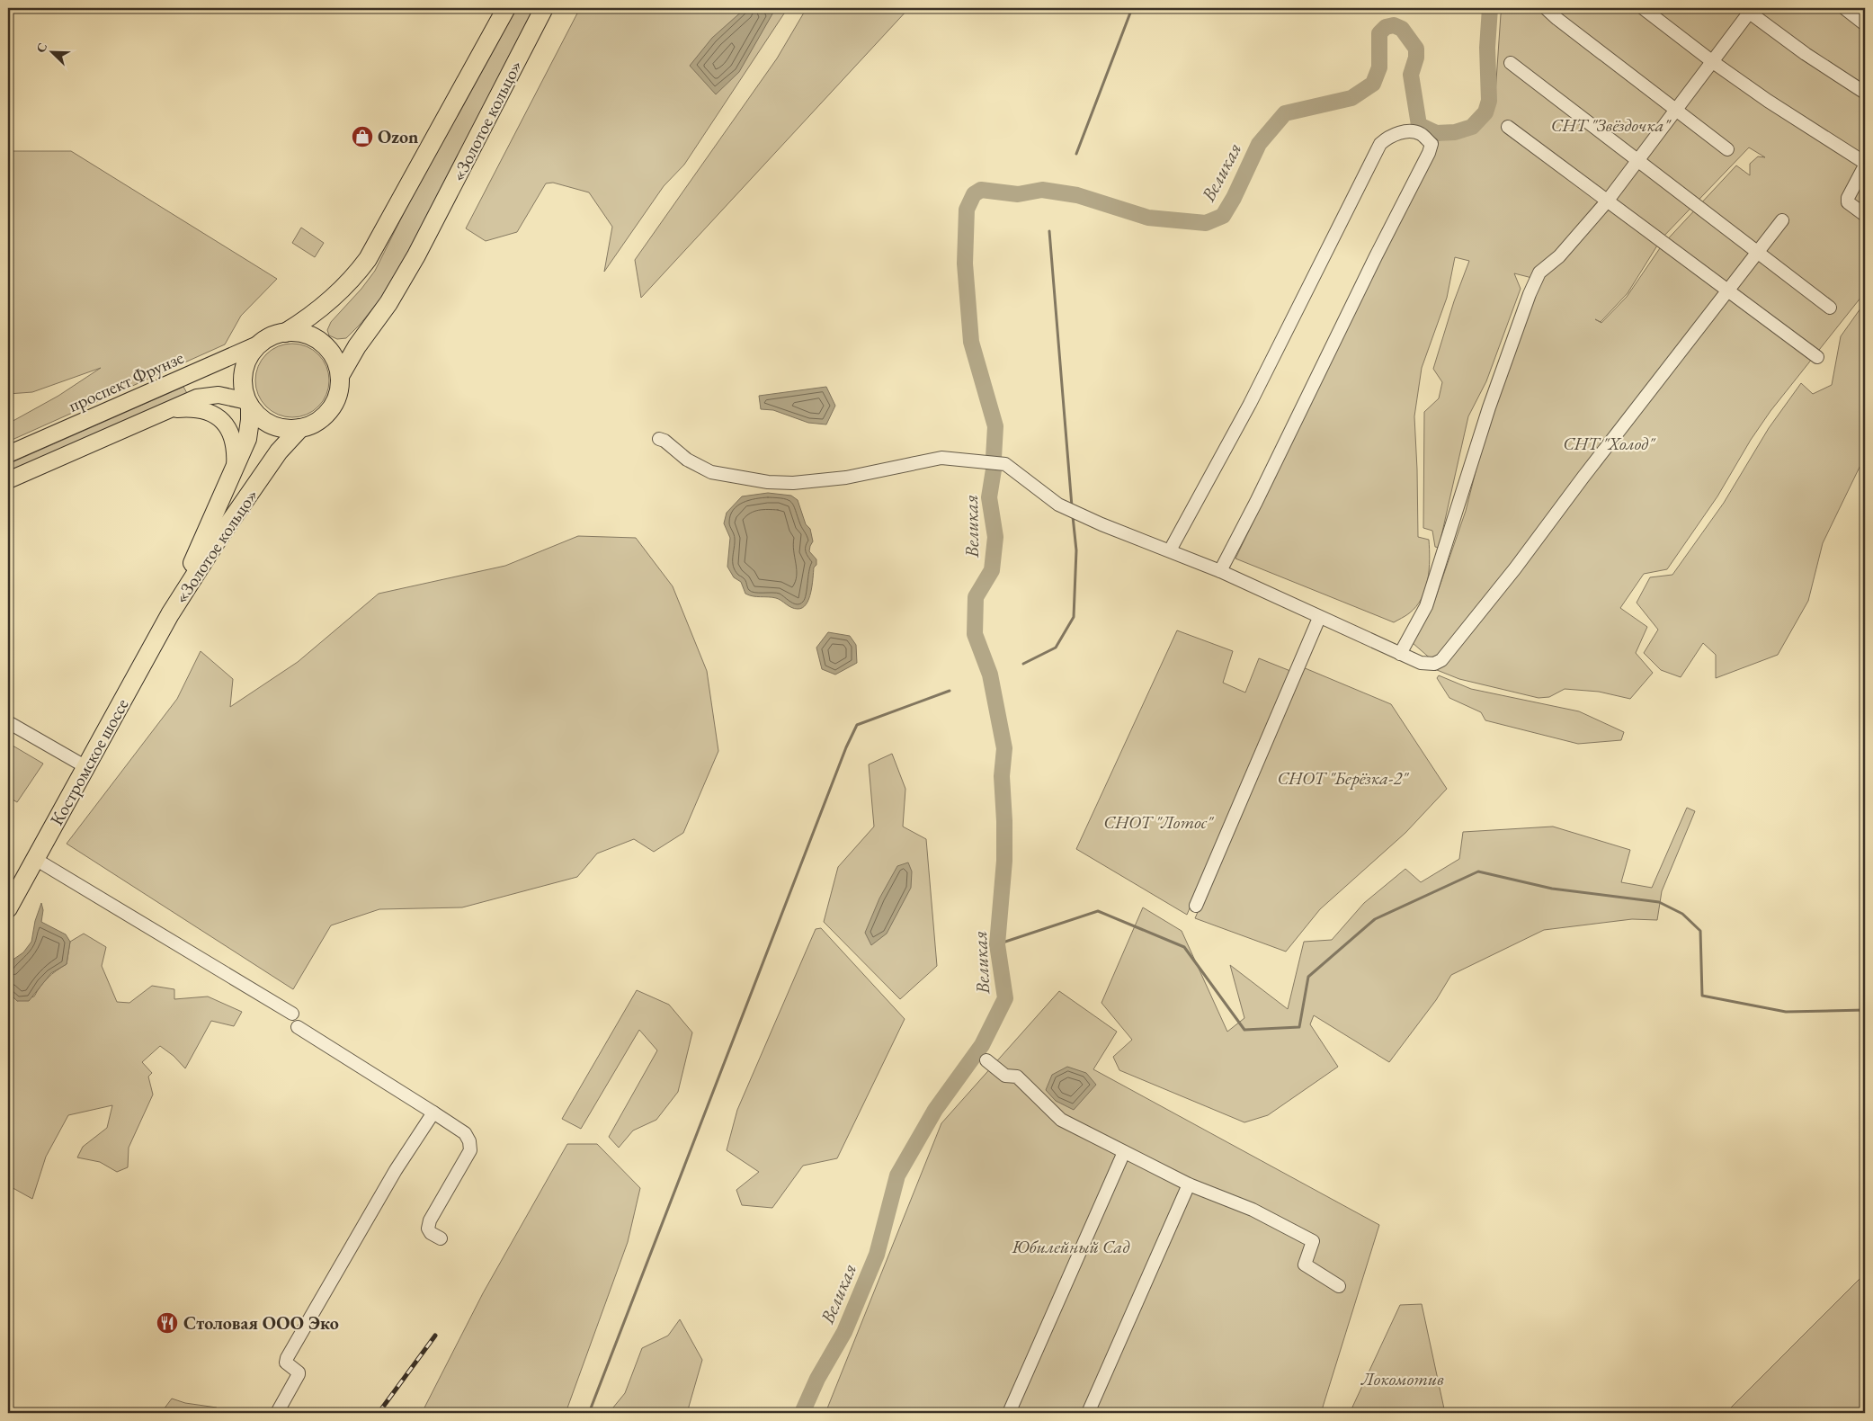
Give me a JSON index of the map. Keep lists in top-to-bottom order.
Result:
{
  "streets": {
    "highway": ["«Золотое кольцо»", "Костромское шоссе"],
    "main road": ["проспект Фрунзе"]
  },
  "crossings": [
    ["«Золотое кольцо»", "проспект Фрунзе"],
    ["«Золотое кольцо»", "Костромское шоссе"]
  ],
  "water": ["Великая"],
  "parks": [
    "СНТ \"Звёздочка\"",
    "СНТ \"Холод\"",
    "СНОТ \"Берёзка-2\"",
    "СНОТ \"Лотос\"",
    "Юбилейный Сад",
    "Локомотив"
  ],
  "places": {
    "shop": ["Ozon"],
    "restaurant": ["Столовая ООО Эко"]
  },
  "north": "top left"
}
